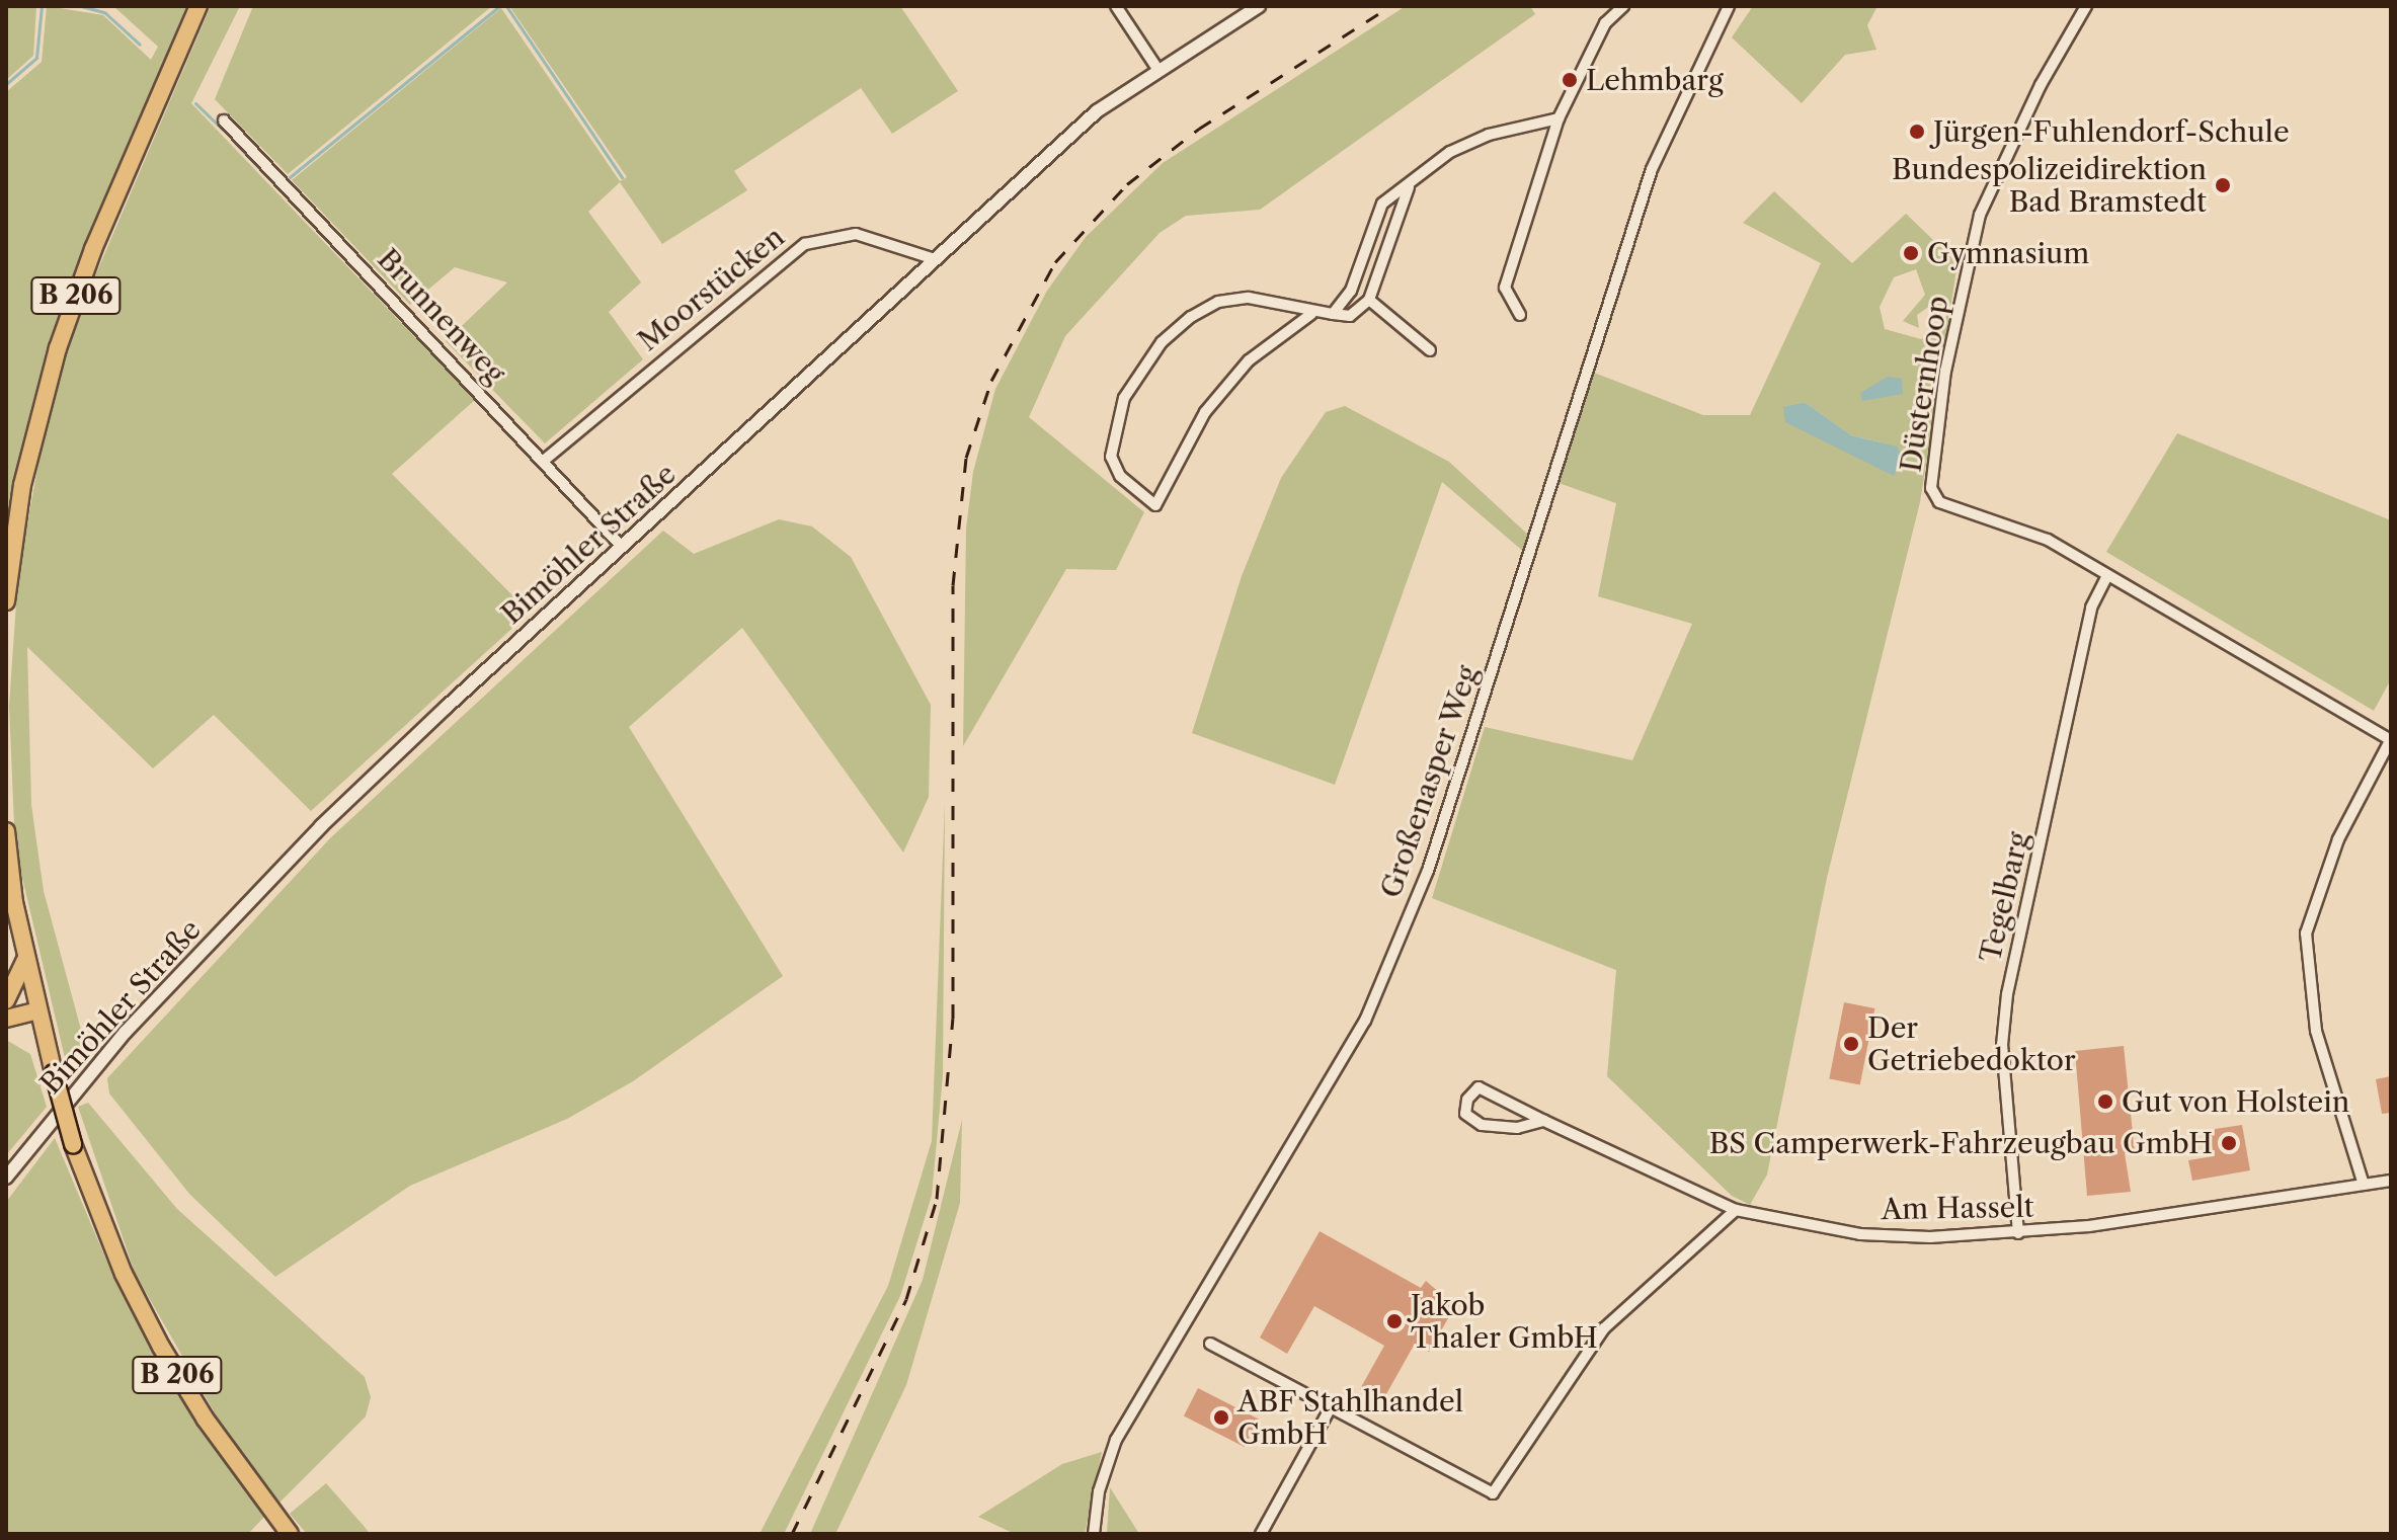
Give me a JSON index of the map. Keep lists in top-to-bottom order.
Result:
{
  "streets": {
    "main road": ["B 206"],
    "street": [
      "Moorstücken",
      "Brunnenweg",
      "Düsternhoop",
      "Bimöhler Straße",
      "Großenasper Weg",
      "Tegelbarg",
      "Am Hasselt"
    ]
  },
  "crossings": [
    ["Moorstücken", "Brunnenweg"],
    ["Moorstücken", "Bimöhler Straße"],
    ["Brunnenweg", "Bimöhler Straße"],
    ["Düsternhoop", "Tegelbarg"],
    ["Tegelbarg", "Am Hasselt"]
  ],
  "places": [
    "Lehmbarg",
    "Jürgen-Fuhlendorf-Schule",
    "Bundespolizeidirektion Bad Bramstedt",
    "Gymnasium",
    "Der Getriebedoktor",
    "Gut von Holstein",
    "BS Camperwerk-Fahrzeugbau GmbH",
    "Jakob Thaler GmbH",
    "ABF Stahlhandel GmbH"
  ]
}
